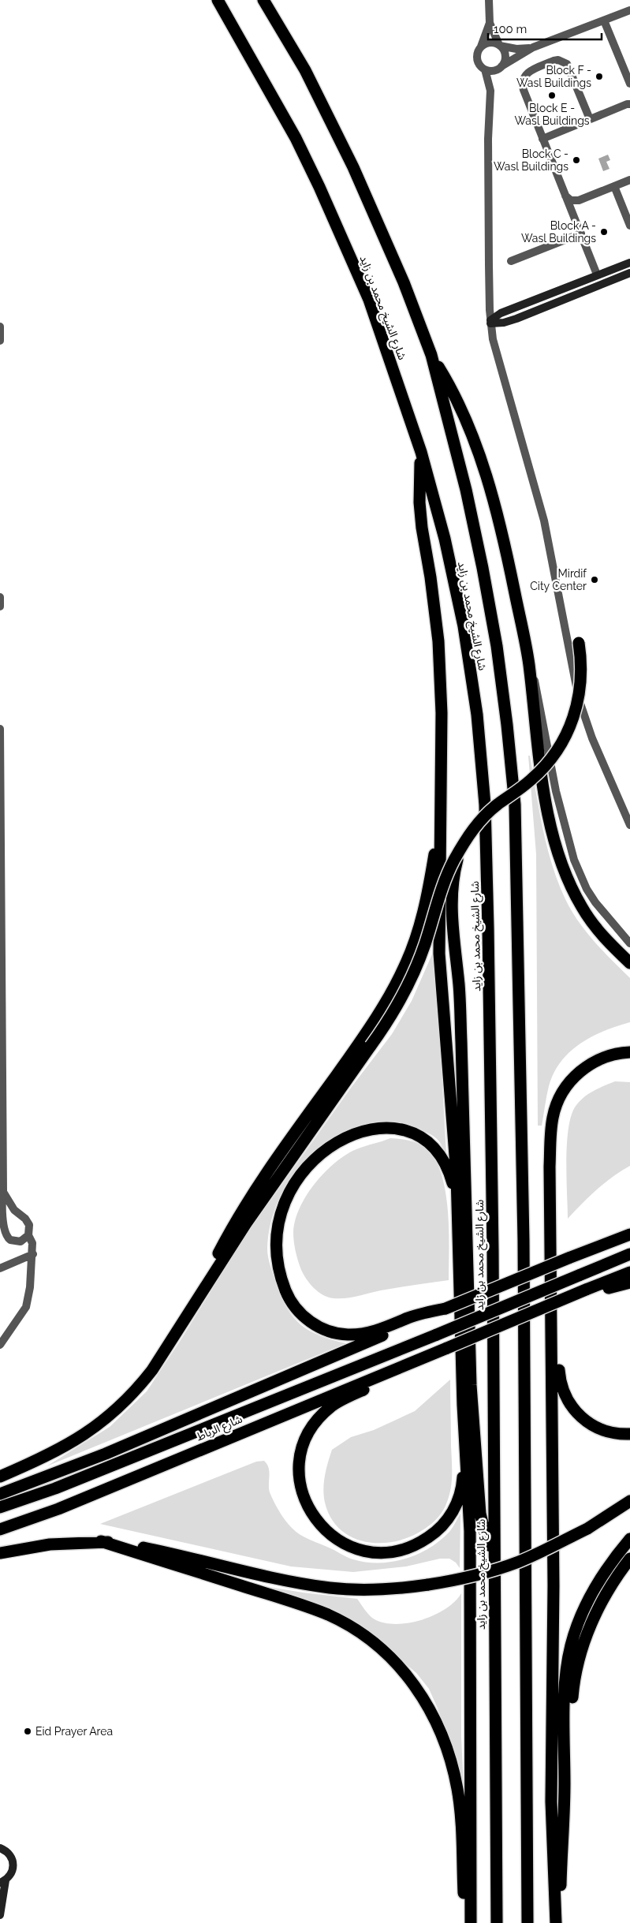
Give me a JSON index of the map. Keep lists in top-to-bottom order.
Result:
{
  "streets": {
    "highway": ["شارع الشيخ محمد بن زايد", "شارع الرباط"]
  },
  "places": [
    "Block F - Wasl Buildings",
    "Block E - Wasl Buildings",
    "Block C - Wasl Buildings",
    "Block A - Wasl Buildings",
    "Mirdif City Center",
    "Eid Prayer Area"
  ],
  "scale_bar": "100 m"
}
